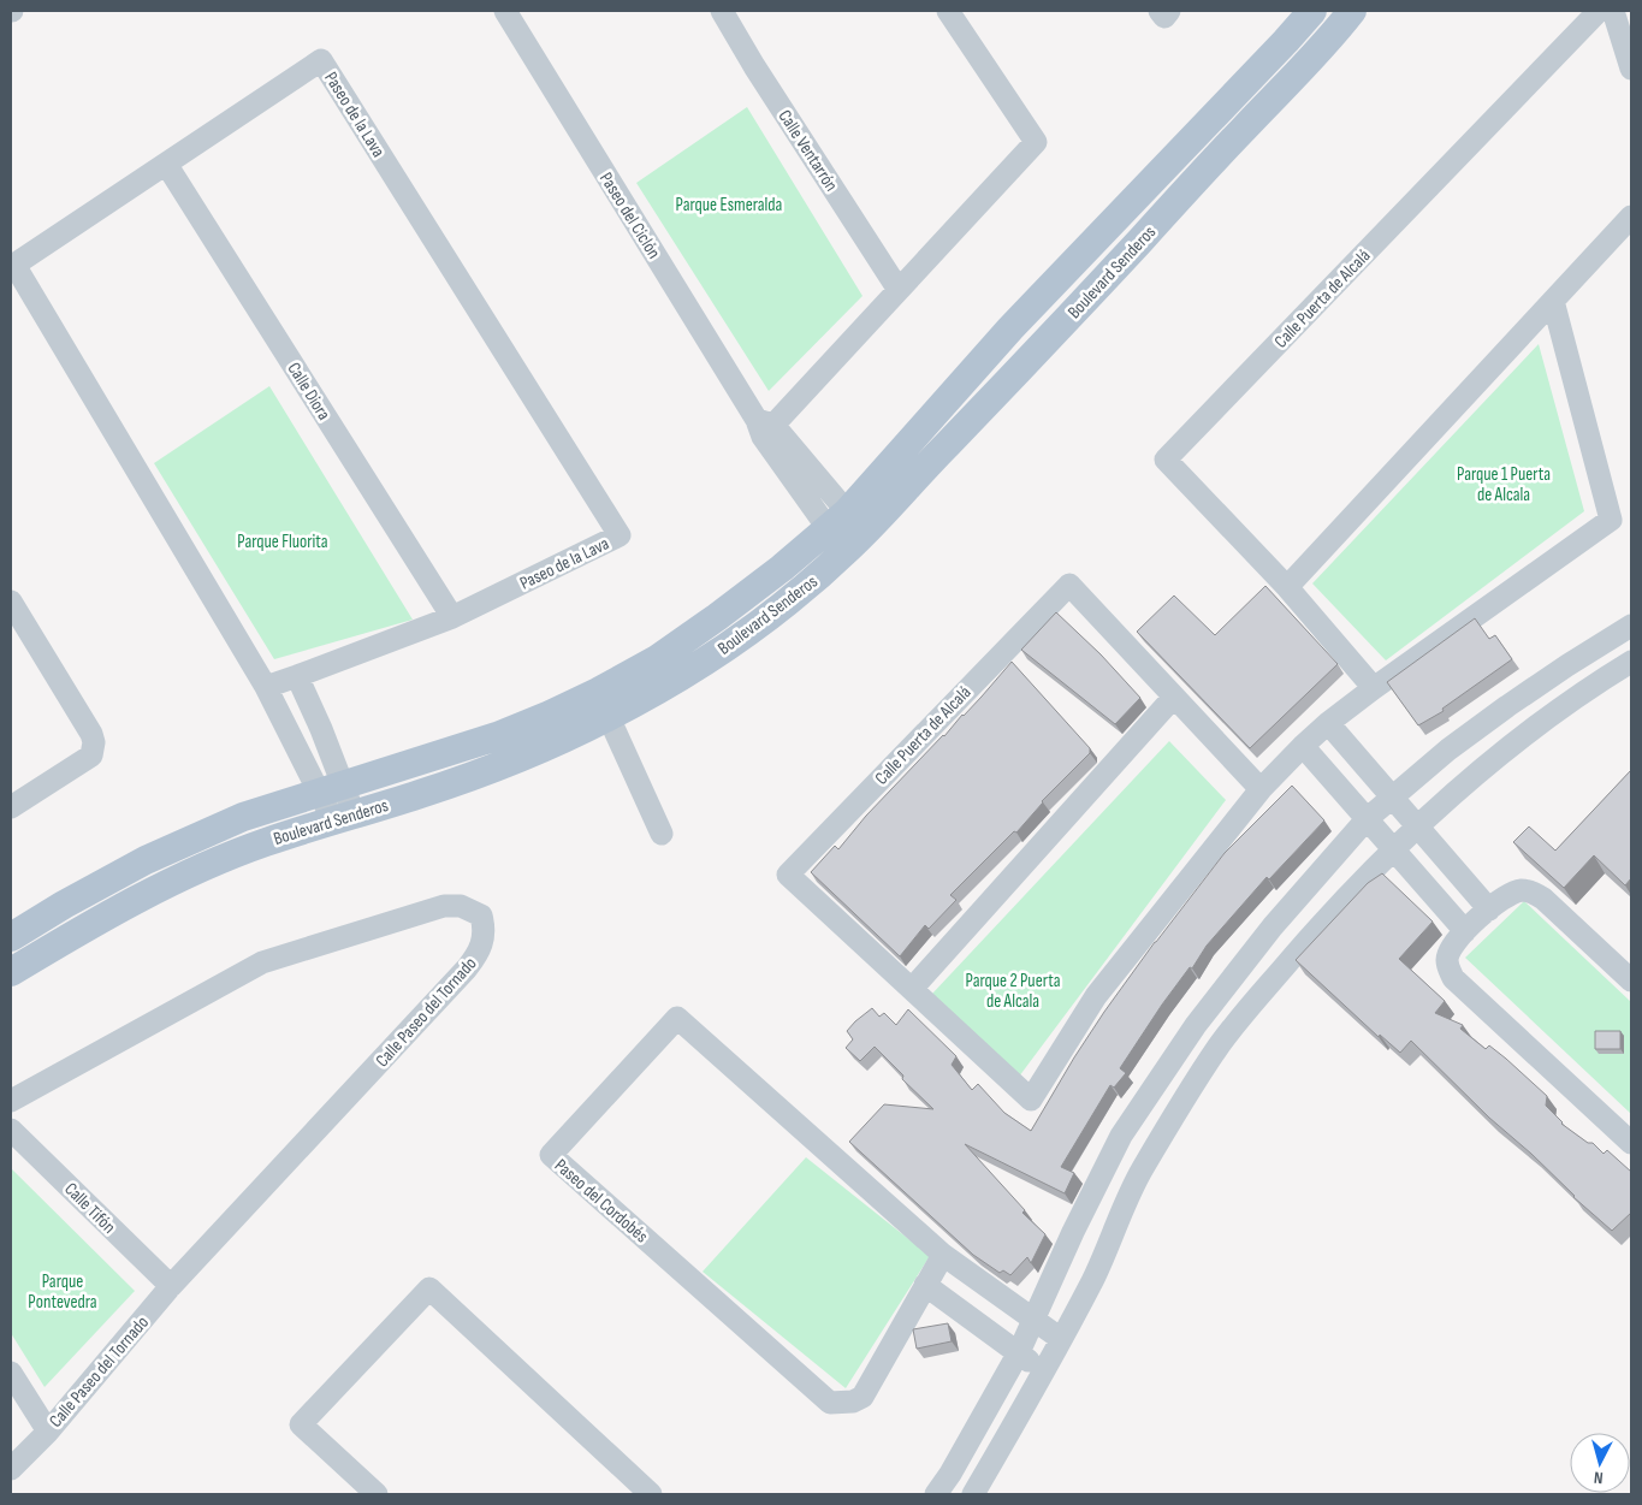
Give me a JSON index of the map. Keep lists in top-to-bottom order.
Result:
{
  "streets": {
    "main road": ["Boulevard Senderos"],
    "street": [
      "Paseo de la Lava",
      "Calle Ventarrón",
      "Paseo del Ciclón",
      "Calle Puerta de Alcalá",
      "Calle Diora",
      "Calle Paseo del Tornado",
      "Paseo del Cordobés",
      "Calle Tifón"
    ]
  },
  "crossings": [
    ["Paseo de la Lava", "Boulevard Senderos"],
    ["Paseo de la Lava", "Calle Diora"],
    ["Paseo del Ciclón", "Boulevard Senderos"],
    ["Calle Paseo del Tornado", "Calle Tifón"]
  ],
  "parks": [
    "Parque Esmeralda",
    "Parque 1 Puerta de Alcala",
    "Parque Fluorita",
    "Parque 2 Puerta de Alcala",
    "Parque Pontevedra"
  ],
  "north": "bottom"
}
